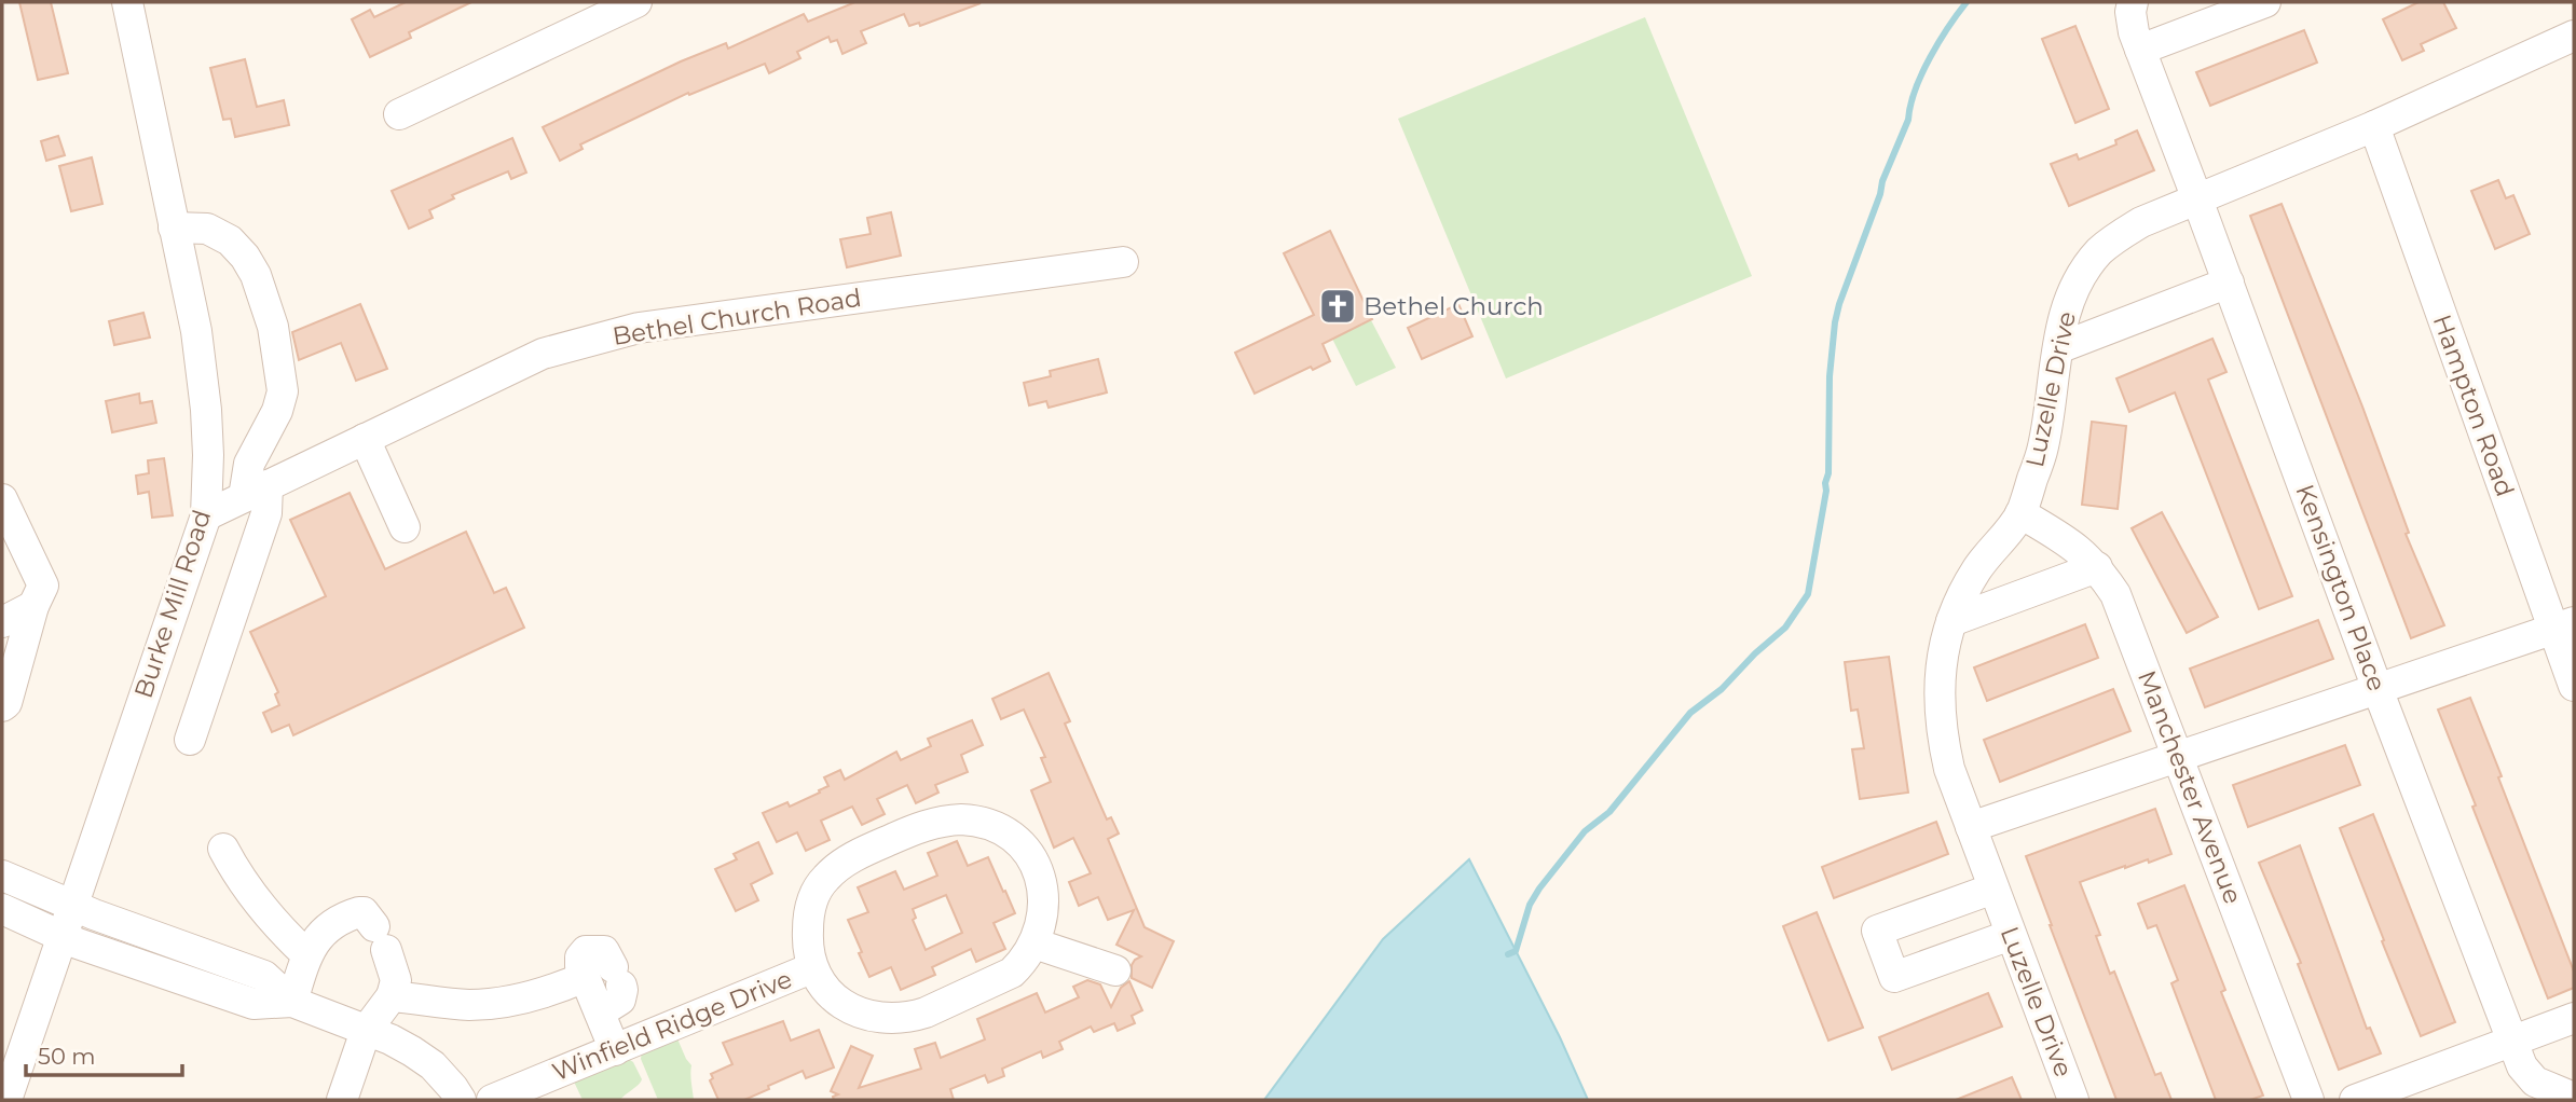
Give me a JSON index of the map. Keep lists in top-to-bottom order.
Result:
{
  "streets": {
    "street": [
      "Bethel Church Road",
      "Luzelle Drive",
      "Hampton Road",
      "Kensington Place",
      "Burke Mill Road",
      "Manchester Avenue",
      "Winfield Ridge Drive"
    ]
  },
  "crossings": [
    ["Bethel Church Road", "Burke Mill Road"],
    ["Luzelle Drive", "Hampton Road"],
    ["Luzelle Drive", "Kensington Place"],
    ["Luzelle Drive", "Manchester Avenue"]
  ],
  "places": {
    "church": ["Bethel Church"]
  },
  "scale_bar": "50 m"
}
